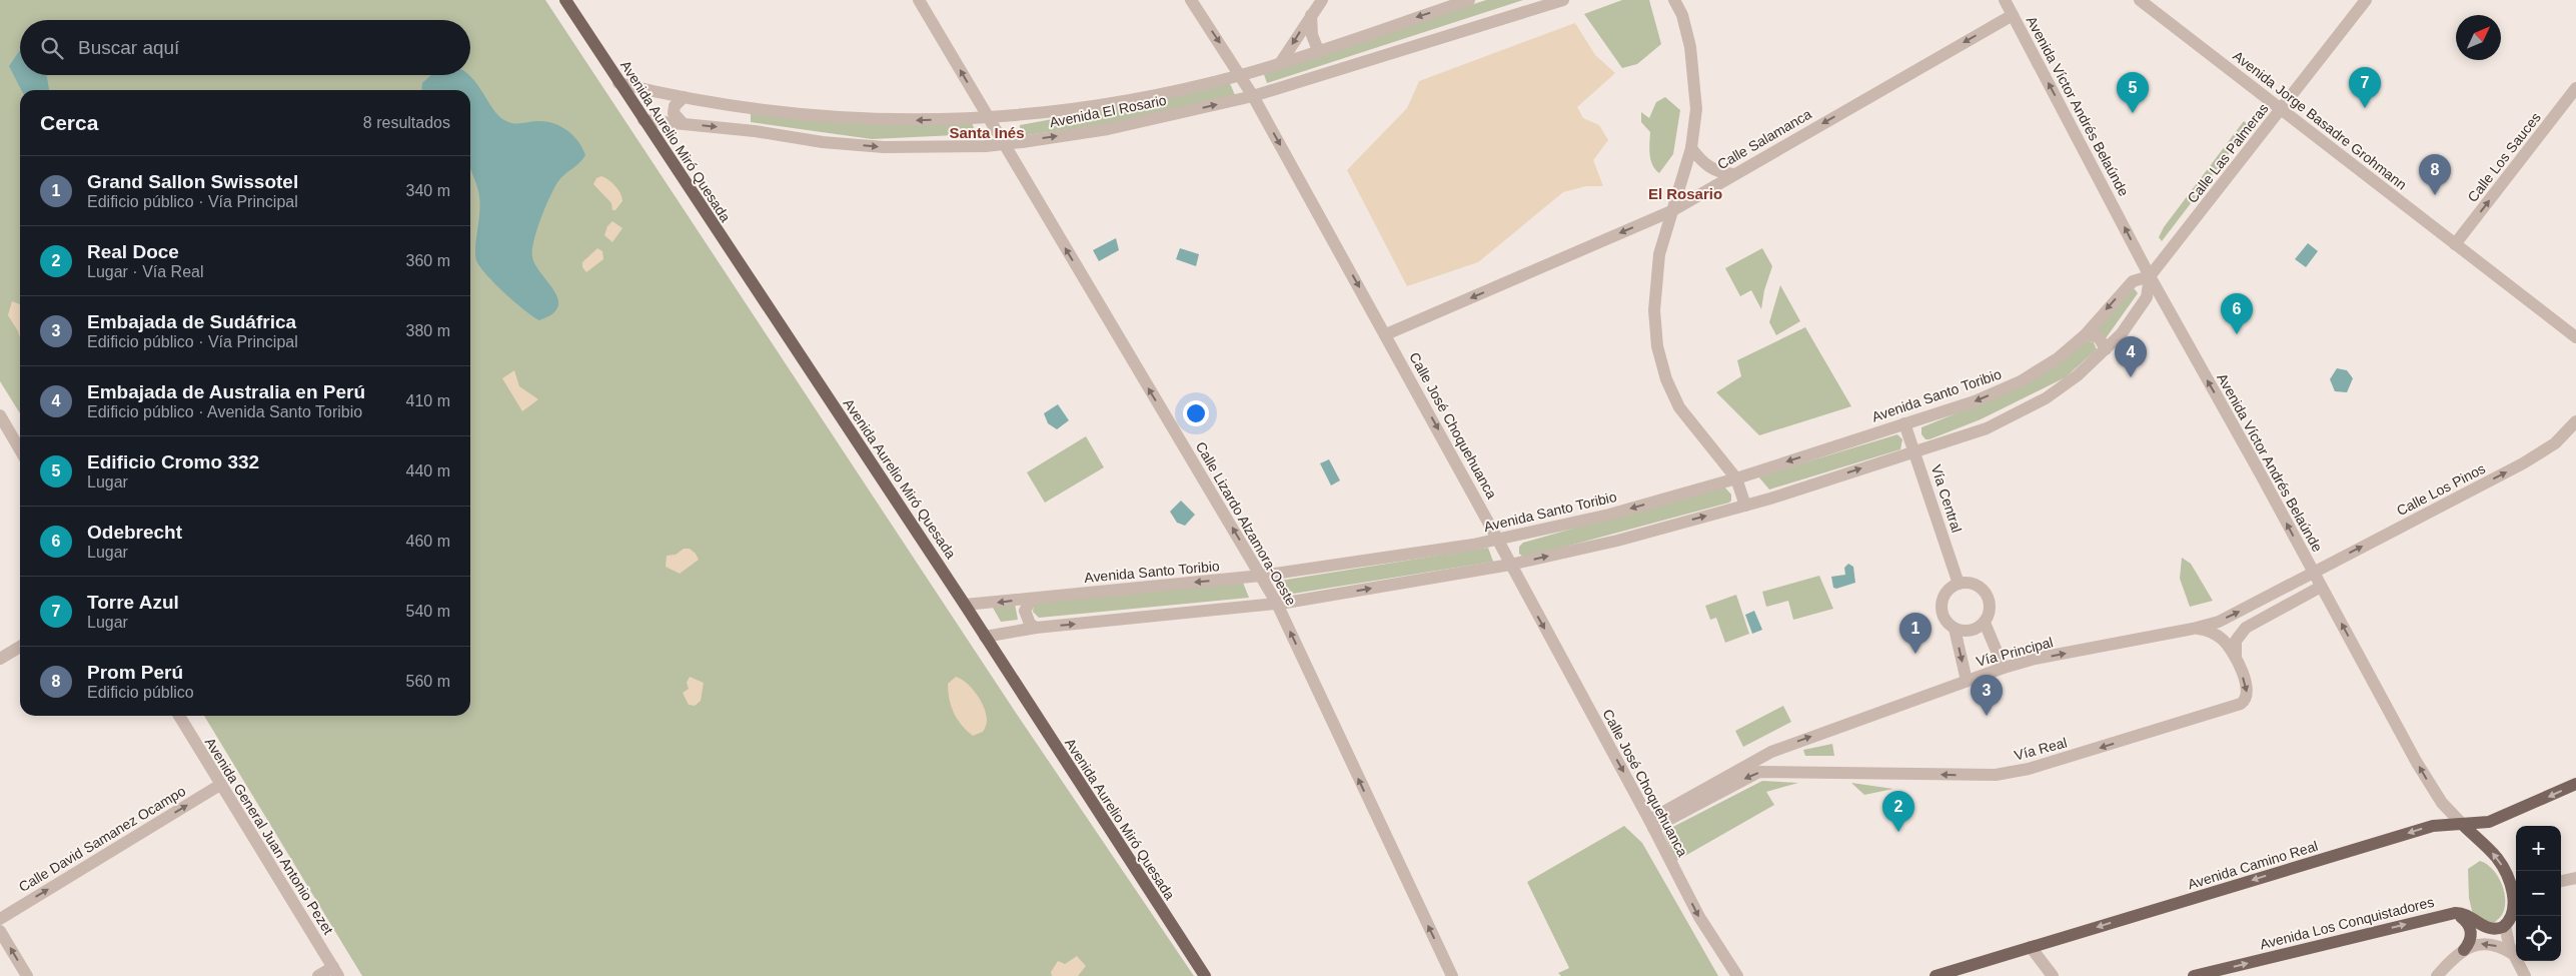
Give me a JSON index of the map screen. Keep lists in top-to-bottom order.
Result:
{
  "streets": {
    "main road": [
      "Avenida Víctor Andrés Belaúnde",
      "Avenida Aurelio Miró Quesada",
      "Avenida Camino Real",
      "Avenida Los Conquistadores"
    ],
    "street": [
      "Avenida El Rosario",
      "Avenida Jorge Basadre Grohmann",
      "Calle Salamanca",
      "Calle Las Palmeras",
      "Calle Los Sauces",
      "Avenida Santo Toribio",
      "Calle José Choquehuanca",
      "Calle Los Pinos",
      "Vía Central",
      "Calle Lizardo Alzamora-Oeste",
      "Vía Principal",
      "Vía Real",
      "Avenida General Juan Antonio Pezet",
      "Calle David Samanez Ocampo"
    ]
  },
  "crossings": [
    ["Avenida Víctor Andrés Belaúnde", "Calle Salamanca"],
    ["Avenida Víctor Andrés Belaúnde", "Calle Las Palmeras"],
    ["Avenida Víctor Andrés Belaúnde", "Avenida Santo Toribio"],
    ["Avenida Víctor Andrés Belaúnde", "Calle Los Pinos"],
    ["Avenida Víctor Andrés Belaúnde", "Vía Principal"],
    ["Avenida Víctor Andrés Belaúnde", "Avenida Camino Real"],
    ["Avenida Víctor Andrés Belaúnde", "Avenida Los Conquistadores"],
    ["Avenida El Rosario", "Avenida Aurelio Miró Quesada"],
    ["Avenida El Rosario", "Calle José Choquehuanca"],
    ["Avenida El Rosario", "Calle Lizardo Alzamora-Oeste"],
    ["Avenida Jorge Basadre Grohmann", "Calle Las Palmeras"],
    ["Avenida Jorge Basadre Grohmann", "Calle Los Sauces"],
    ["Calle Salamanca", "Calle José Choquehuanca"],
    ["Avenida Aurelio Miró Quesada", "Avenida Santo Toribio"],
    ["Calle Las Palmeras", "Avenida Santo Toribio"],
    ["Avenida Santo Toribio", "Calle José Choquehuanca"],
    ["Avenida Santo Toribio", "Vía Central"],
    ["Avenida Santo Toribio", "Calle Lizardo Alzamora-Oeste"],
    ["Calle José Choquehuanca", "Vía Principal"],
    ["Calle José Choquehuanca", "Vía Real"],
    ["Calle Los Pinos", "Vía Principal"],
    ["Vía Principal", "Vía Real"],
    ["Avenida General Juan Antonio Pezet", "Calle David Samanez Ocampo"]
  ],
  "one_way": [
    "Avenida Víctor Andrés Belaúnde",
    "Calle Salamanca",
    "Calle Los Sauces",
    "Calle José Choquehuanca",
    "Calle Los Pinos",
    "Calle Lizardo Alzamora-Oeste",
    "Vía Principal",
    "Vía Real",
    "Calle David Samanez Ocampo",
    "Avenida Camino Real",
    "Avenida Los Conquistadores"
  ],
  "districts": ["Santa Inés", "El Rosario"],
  "north": "top right",
  "page": {
    "search": "Buscar aquí",
    "pins": [
      "7",
      "5",
      "8",
      "6",
      "4",
      "1",
      "3",
      "2"
    ],
    "heading": ["Cerca", "8 resultados"],
    "list": [
      {
        "mark": "1",
        "name": "Grand Sallon Swissotel",
        "note": "Edificio público · Vía Principal",
        "value": "340 m"
      },
      {
        "mark": "2",
        "name": "Real Doce",
        "note": "Lugar · Vía Real",
        "value": "360 m"
      },
      {
        "mark": "3",
        "name": "Embajada de Sudáfrica",
        "note": "Edificio público · Vía Principal",
        "value": "380 m"
      },
      {
        "mark": "4",
        "name": "Embajada de Australia en Perú",
        "note": "Edificio público · Avenida Santo Toribio",
        "value": "410 m"
      },
      {
        "mark": "5",
        "name": "Edificio Cromo 332",
        "note": "Lugar",
        "value": "440 m"
      },
      {
        "mark": "6",
        "name": "Odebrecht",
        "note": "Lugar",
        "value": "460 m"
      },
      {
        "mark": "7",
        "name": "Torre Azul",
        "note": "Lugar",
        "value": "540 m"
      },
      {
        "mark": "8",
        "name": "Prom Perú",
        "note": "Edificio público",
        "value": "560 m"
      }
    ],
    "map_buttons": ["+", "−"]
  }
}
